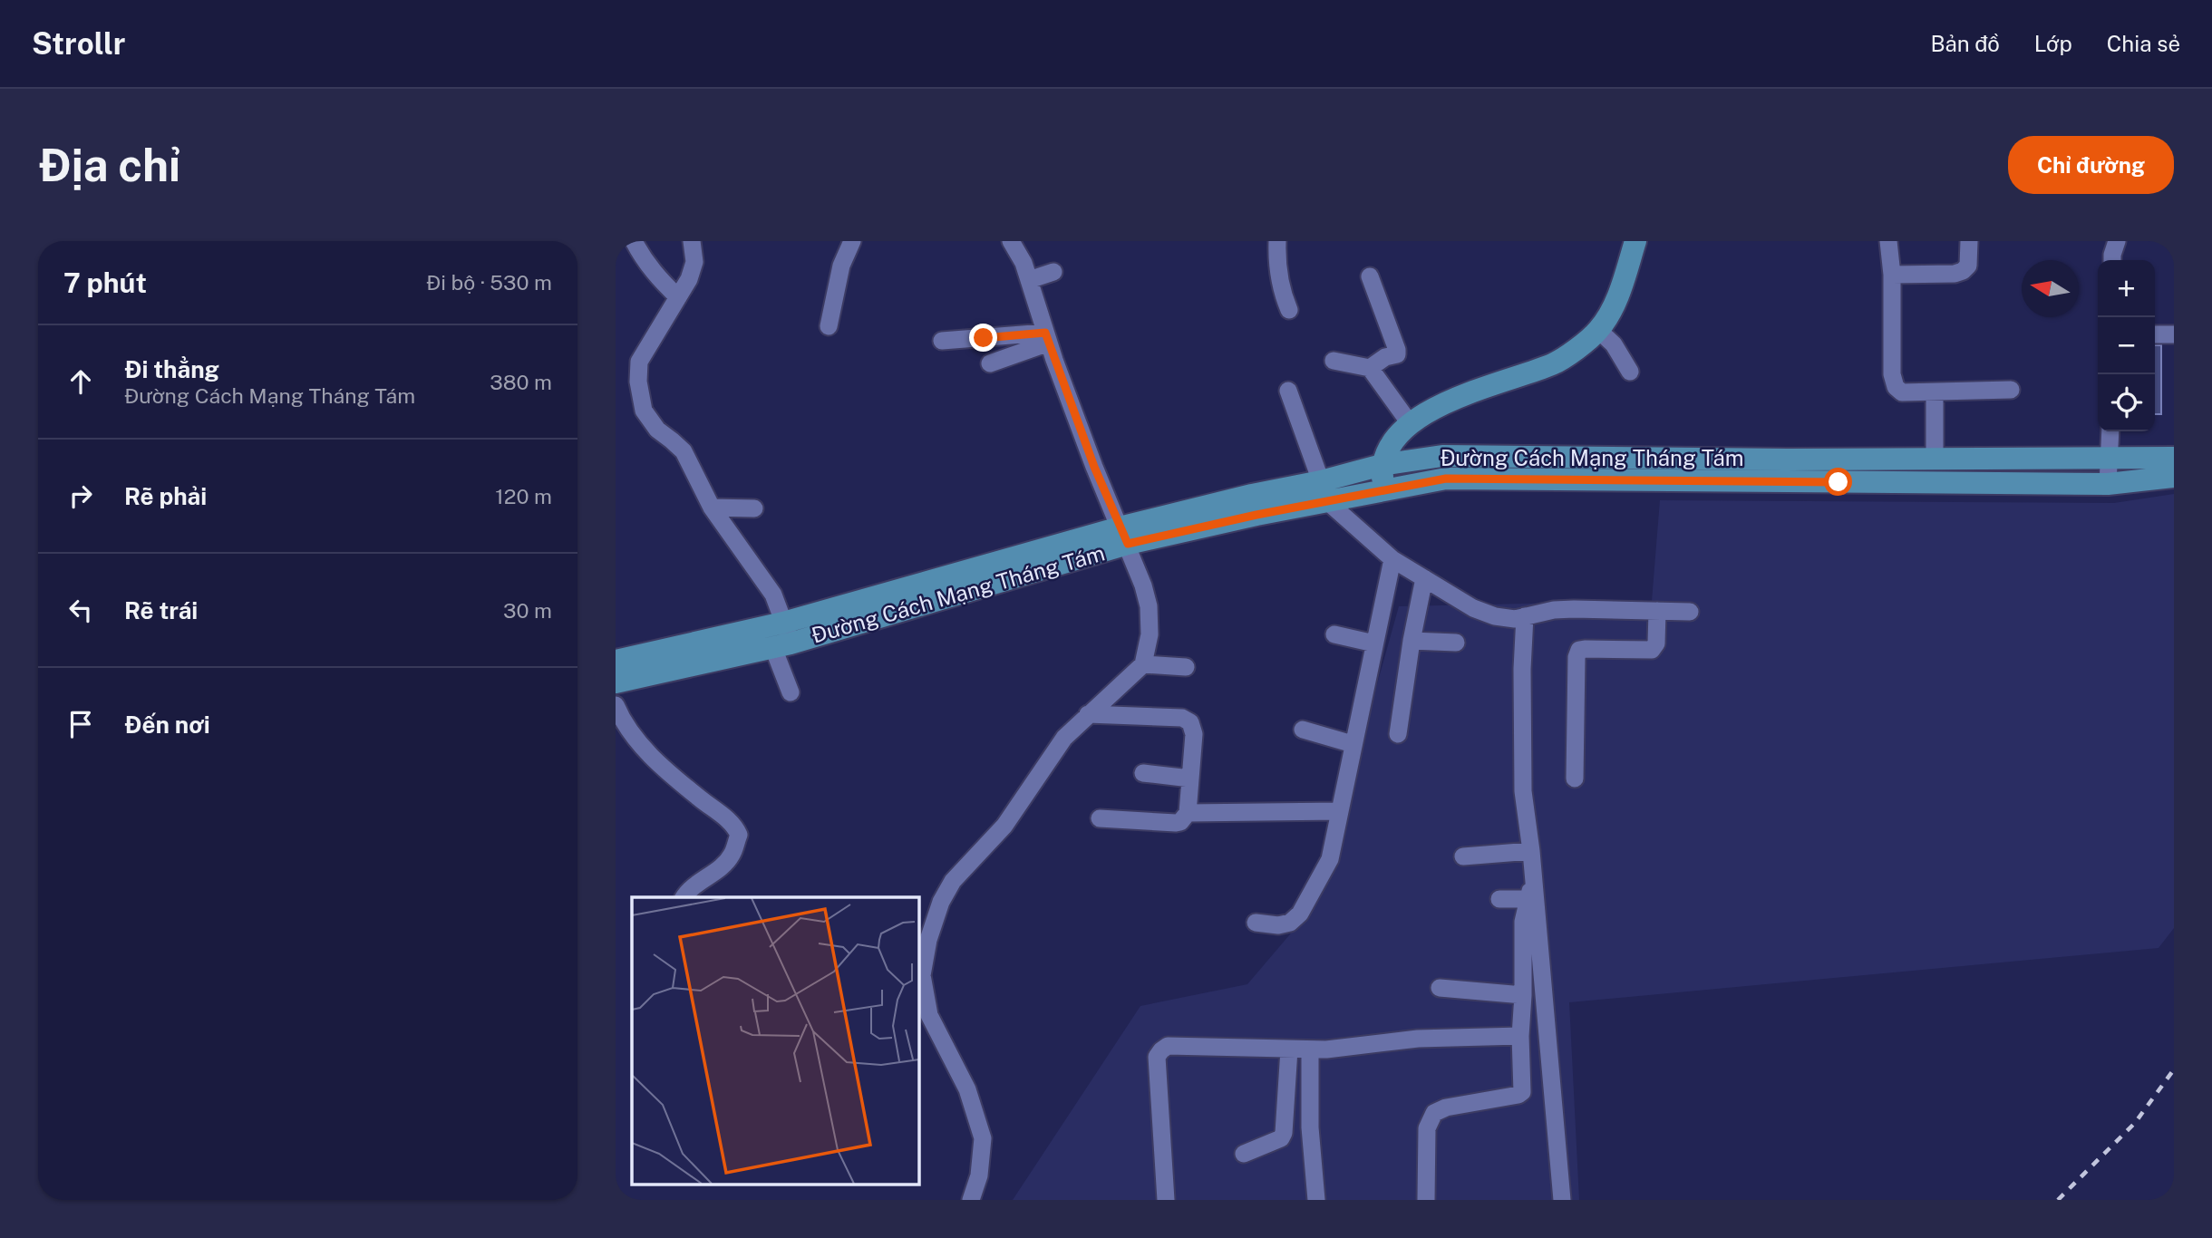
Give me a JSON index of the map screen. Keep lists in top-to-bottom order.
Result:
{
  "streets": {
    "main road": ["Đường Cách Mạng Tháng Tám"]
  },
  "north": "left",
  "page": {
    "header": "Strollr",
    "nav": ["Bản đồ", "Lớp", "Chia sẻ"],
    "buttons": "Chỉ đường",
    "title": "Địa chỉ",
    "heading": ["7 phút", "Đi bộ · 530 m"],
    "map_buttons": ["+", "−"],
    "list": [
      ["Đi thẳng", "Đường Cách Mạng Tháng Tám", "380 m"],
      ["Rẽ phải", "120 m"],
      ["Rẽ trái", "30 m"],
      "Đến nơi"
    ]
  }
}
